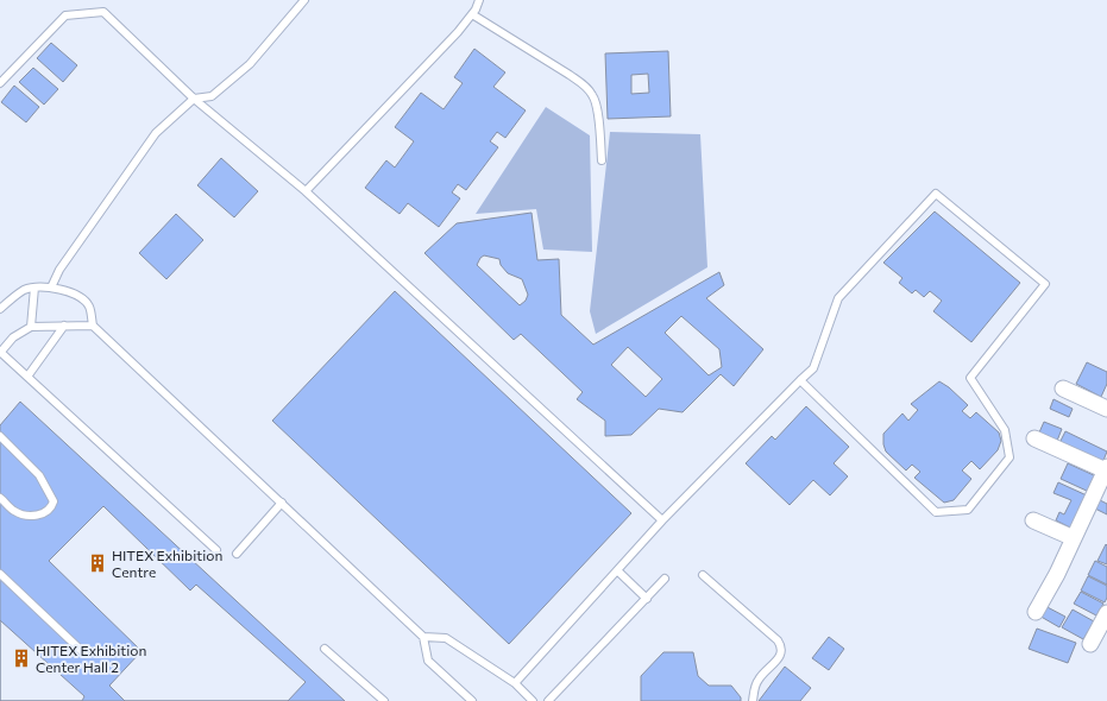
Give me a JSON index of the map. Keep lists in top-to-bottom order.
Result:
{
  "places": {
    "building": ["HITEX Exhibition Centre", "HITEX Exhibition Center Hall 2"]
  }
}
